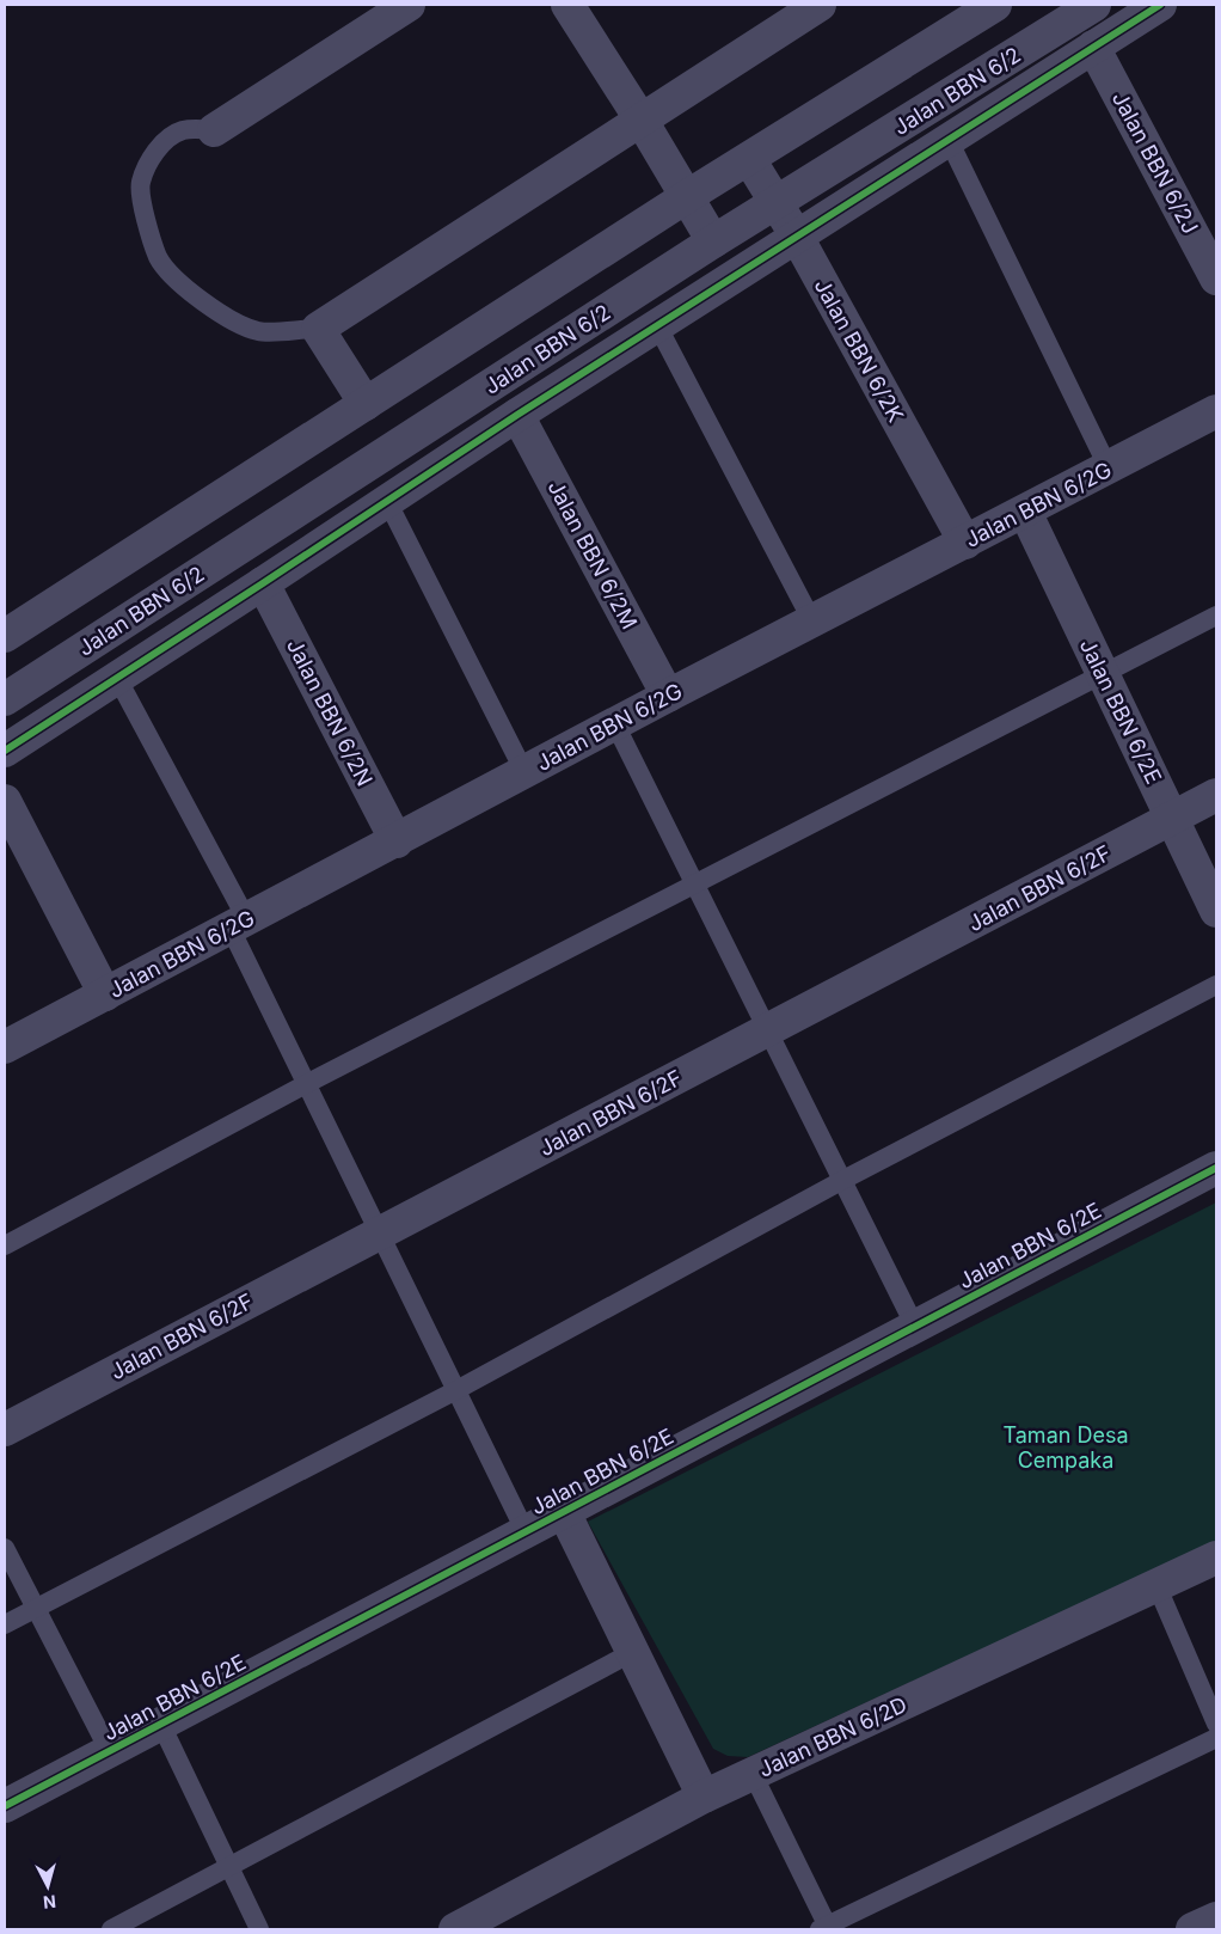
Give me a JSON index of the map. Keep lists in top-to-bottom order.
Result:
{
  "streets": {
    "street": [
      "Jalan BBN 6/2",
      "Jalan BBN 6/2J",
      "Jalan BBN 6/2K",
      "Jalan BBN 6/2G",
      "Jalan BBN 6/2M",
      "Jalan BBN 6/2E",
      "Jalan BBN 6/2N",
      "Jalan BBN 6/2F",
      "Jalan BBN 6/2D"
    ]
  },
  "crossings": [
    ["Jalan BBN 6/2", "Jalan BBN 6/2K"],
    ["Jalan BBN 6/2K", "Jalan BBN 6/2G"],
    ["Jalan BBN 6/2G", "Jalan BBN 6/2M"],
    ["Jalan BBN 6/2G", "Jalan BBN 6/2E"],
    ["Jalan BBN 6/2G", "Jalan BBN 6/2N"],
    ["Jalan BBN 6/2E", "Jalan BBN 6/2F"]
  ],
  "parks": ["Taman Desa Cempaka"],
  "north": "bottom"
}
